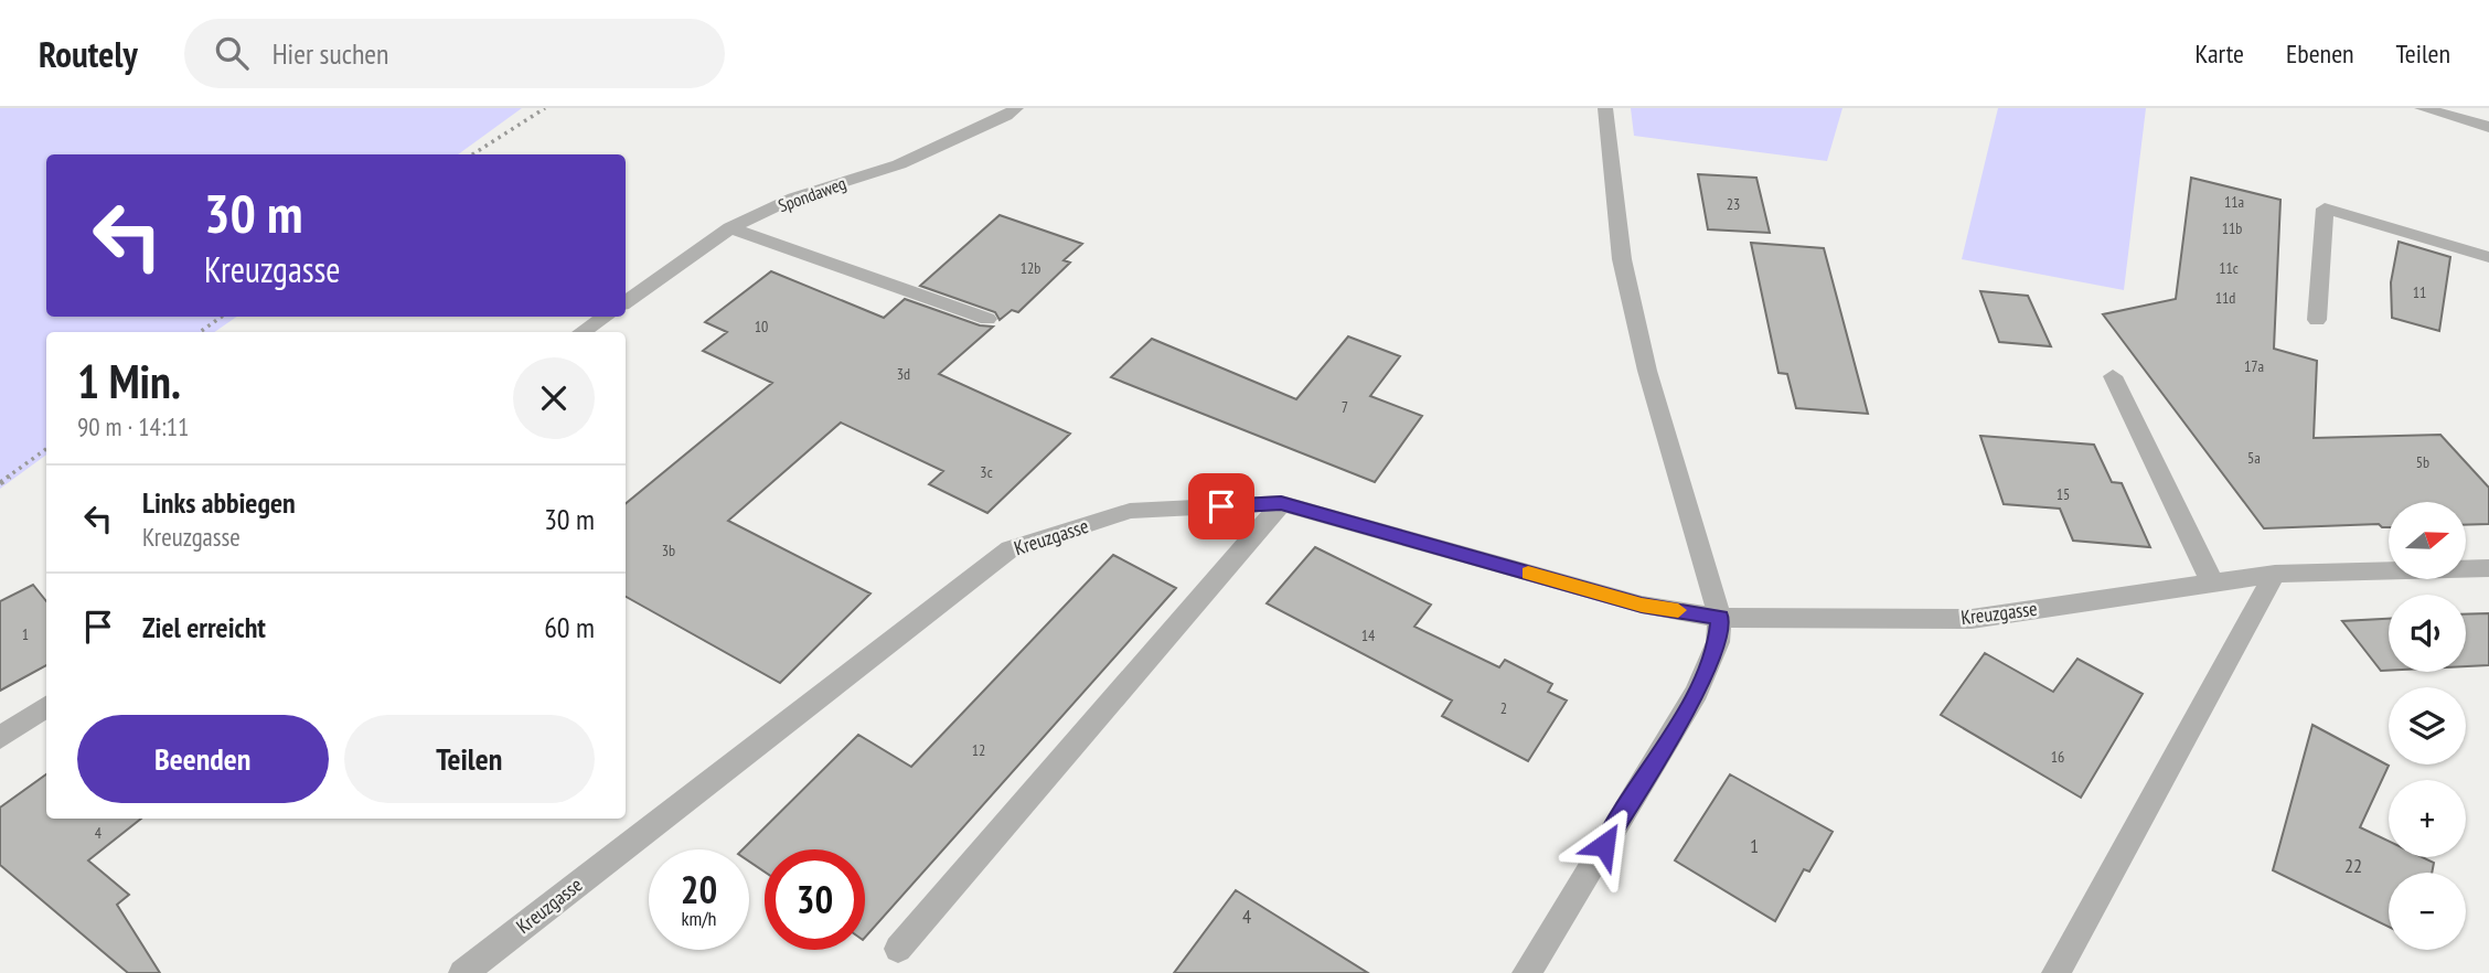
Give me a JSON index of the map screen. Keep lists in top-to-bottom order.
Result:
{
  "streets": {
    "street": ["Spondaweg", "Kreuzgasse"]
  },
  "house_numbers": [
    "11a",
    "23",
    "11b",
    "12b",
    "11c",
    "11",
    "11d",
    "10",
    "17a",
    "3d",
    "7",
    "5a",
    "5b",
    "3c",
    "15",
    "3b",
    "1",
    "14",
    "2",
    "12",
    "16",
    "4",
    "1",
    "22",
    "4"
  ],
  "north": "right",
  "page": {
    "header": "Routely",
    "search": "Hier suchen",
    "nav": ["Karte", "Ebenen", "Teilen"],
    "turn": ["30 m", "Kreuzgasse"],
    "heading": ["1 Min.", "90 m · 14:11"],
    "list": [
      {
        "name": "Links abbiegen",
        "note": "Kreuzgasse",
        "value": "30 m"
      },
      {
        "name": "Ziel erreicht",
        "value": "60 m"
      }
    ],
    "map_buttons": ["+", "−"],
    "buttons": ["Beenden", "Teilen"],
    "speed": "20 km/h",
    "limit": "30"
  }
}
